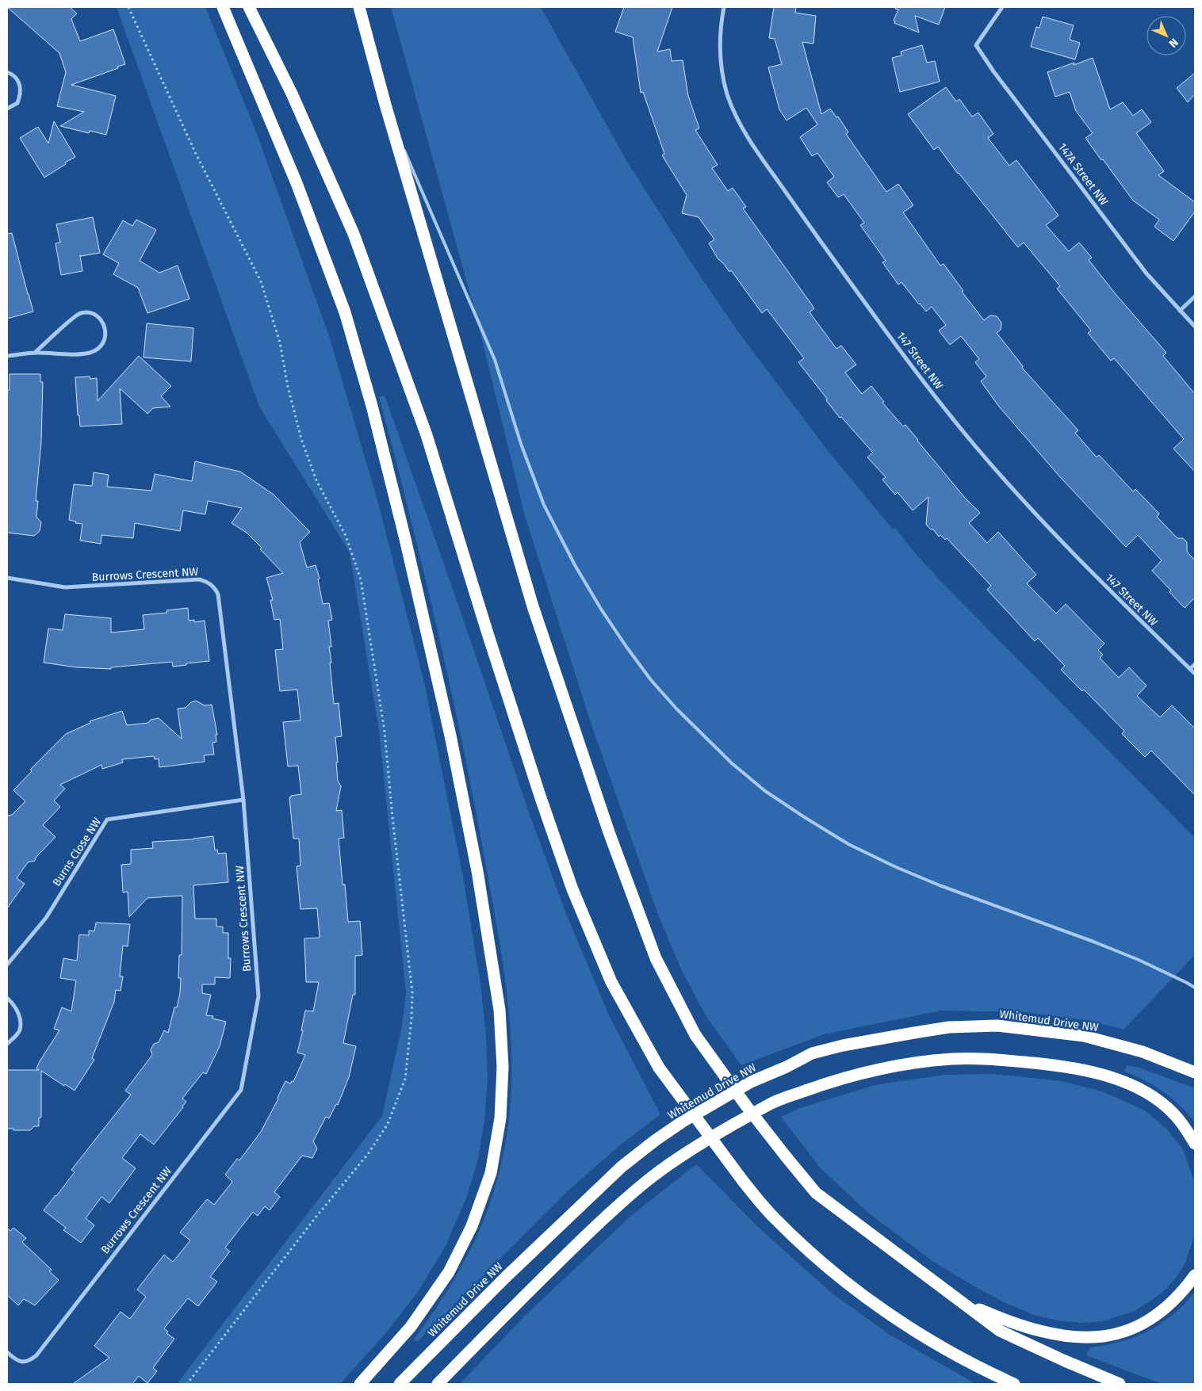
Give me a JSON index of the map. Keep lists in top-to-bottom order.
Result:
{
  "streets": {
    "highway": ["Whitemud Drive NW"],
    "street": [
      "147A Street NW",
      "147 Street NW",
      "Burrows Crescent NW",
      "Burns Close NW"
    ]
  },
  "crossings": [
    ["Burrows Crescent NW", "Burns Close NW"]
  ],
  "north": "bottom right"
}
